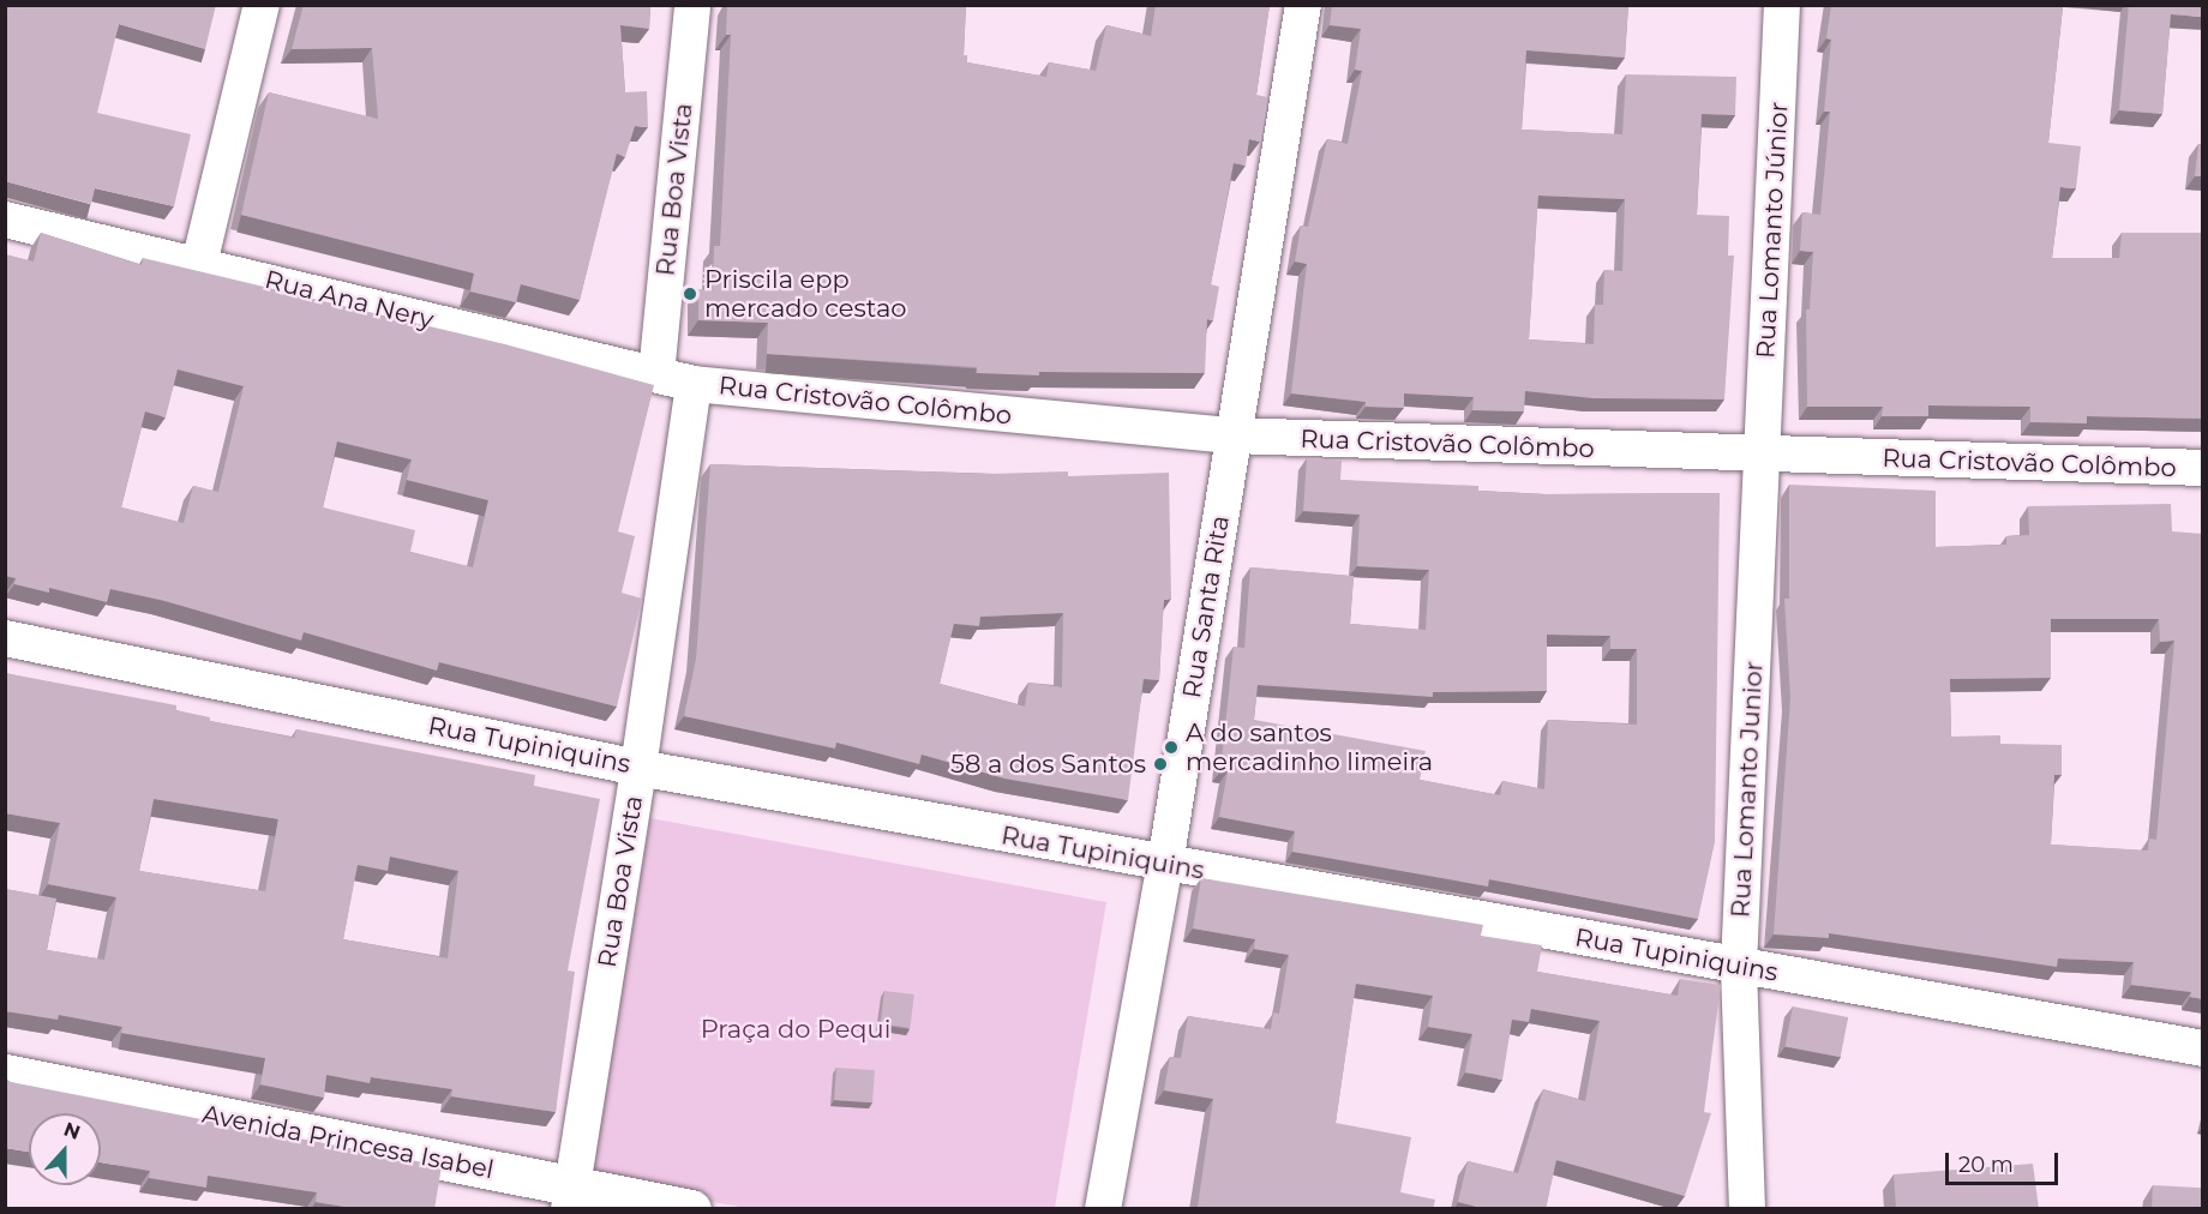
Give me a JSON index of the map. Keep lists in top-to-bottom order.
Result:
{
  "streets": {
    "main road": ["Avenida Princesa Isabel"],
    "street": [
      "Rua Boa Vista",
      "Rua Lomanto Júnior",
      "Rua Ana Nery",
      "Rua Cristovão Colômbo",
      "Rua Santa Rita",
      "Rua Tupiniquins",
      "Rua Lomanto Junior"
    ]
  },
  "crossings": [
    ["Rua Boa Vista", "Rua Ana Nery"],
    ["Rua Boa Vista", "Rua Cristovão Colômbo"],
    ["Rua Boa Vista", "Rua Tupiniquins"],
    ["Rua Boa Vista", "Avenida Princesa Isabel"],
    ["Rua Lomanto Júnior", "Rua Cristovão Colômbo"],
    ["Rua Lomanto Júnior", "Rua Lomanto Junior"],
    ["Rua Ana Nery", "Rua Cristovão Colômbo"],
    ["Rua Cristovão Colômbo", "Rua Santa Rita"],
    ["Rua Cristovão Colômbo", "Rua Lomanto Junior"],
    ["Rua Santa Rita", "Rua Tupiniquins"],
    ["Rua Tupiniquins", "Rua Lomanto Junior"]
  ],
  "parks": ["Praça do Pequi"],
  "places": ["Priscila epp mercado cestao", "A do santos mercadinho limeira", "58 a dos Santos"],
  "scale_bar": "20 m",
  "north": "top"
}
